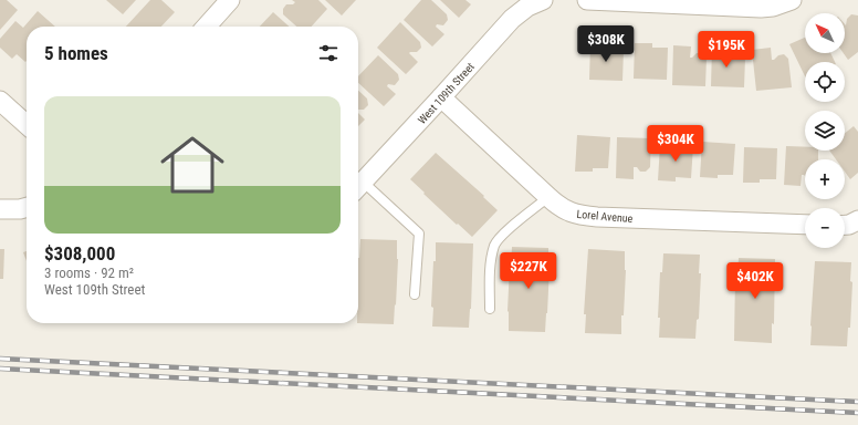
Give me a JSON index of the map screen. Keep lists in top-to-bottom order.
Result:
{
  "streets": {
    "street": ["West 109th Street", "Lorel Avenue"]
  },
  "crossings": [
    ["West 109th Street", "Lorel Avenue"]
  ],
  "north": "top left",
  "page": {
    "map_buttons": ["+", "−"],
    "price": [
      "$308K",
      "$195K",
      "$304K",
      "$227K",
      "$402K"
    ],
    "heading": "5 homes",
    "list": [
      {
        "name": "$308,000",
        "note": "3 rooms · 92 m² · West 109th Street"
      }
    ]
  }
}
